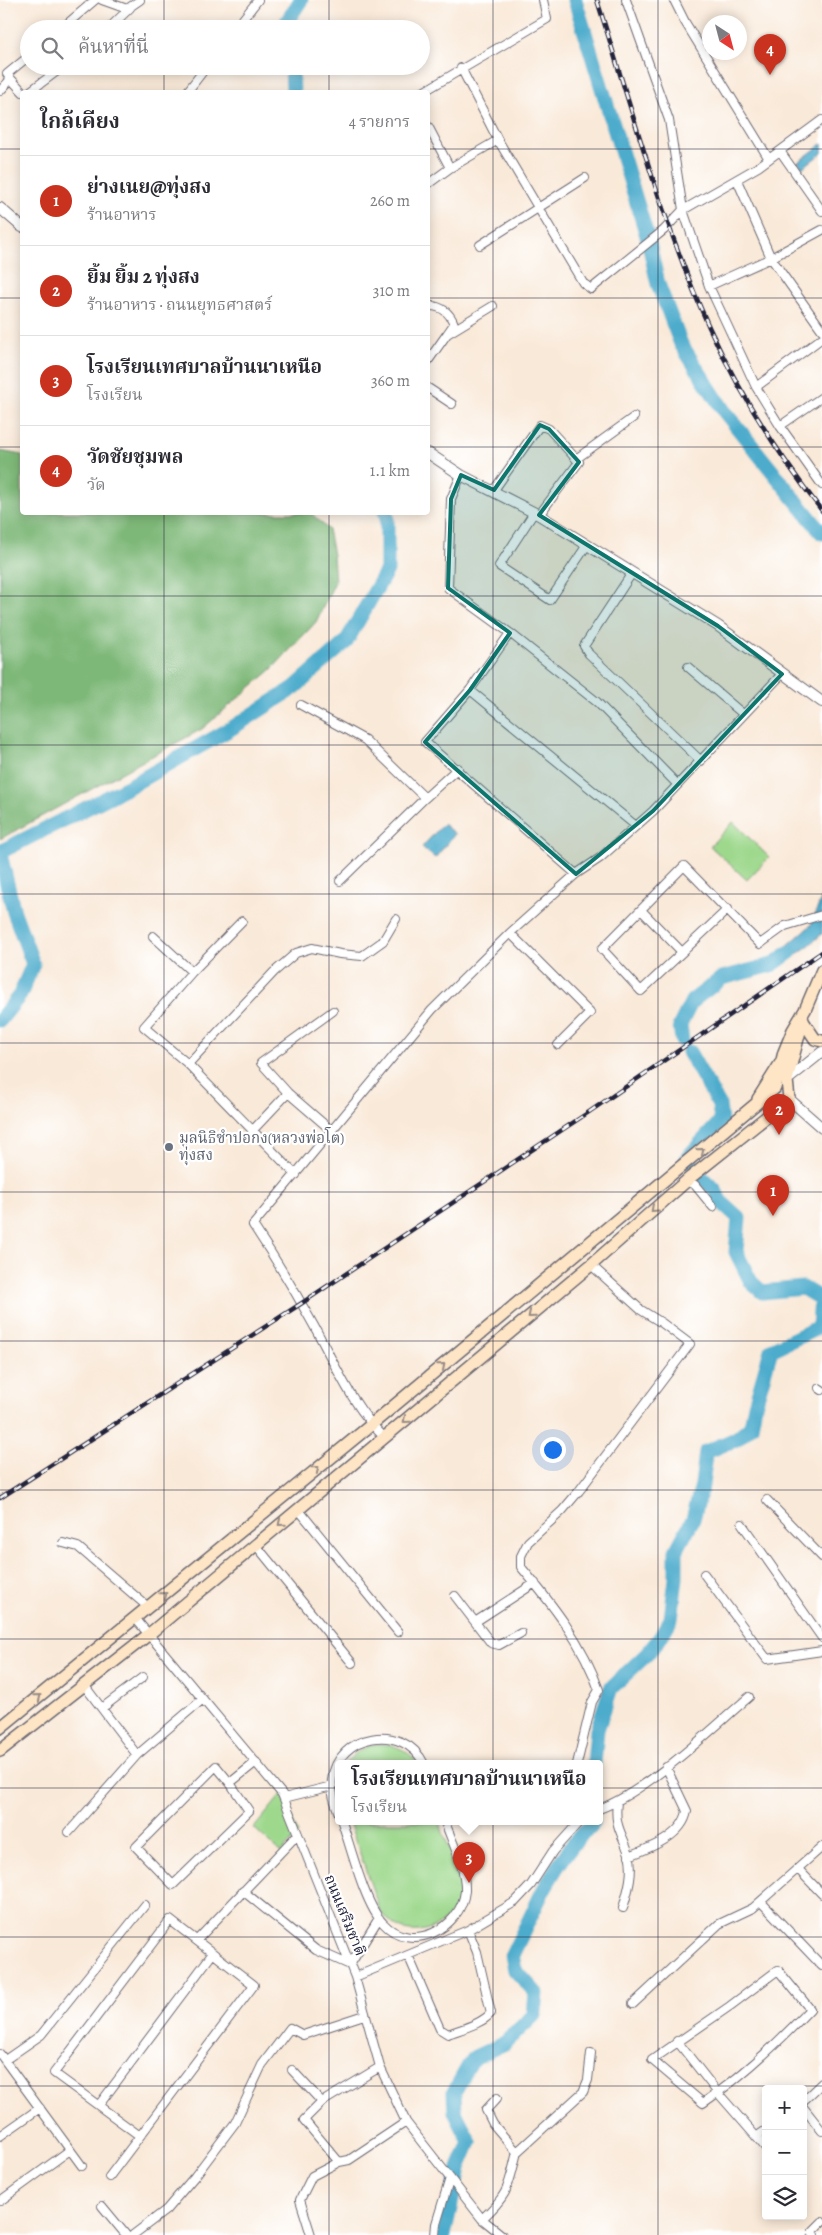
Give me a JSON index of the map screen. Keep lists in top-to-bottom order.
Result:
{
  "streets": {
    "street": ["ถนนเสริมชาติ"]
  },
  "places": ["มูลนิธิซำปอกง(หลวงพ่อโต) ทุ่งสง"],
  "north": "bottom right",
  "page": {
    "search": "ค้นหาที่นี่",
    "pins": [
      "4",
      "2",
      "1",
      "3"
    ],
    "heading": ["ใกล้เคียง", "4 รายการ"],
    "list": [
      {
        "mark": "1",
        "name": "ย่างเนย@ทุ่งสง",
        "note": "ร้านอาหาร",
        "value": "260 m"
      },
      {
        "mark": "2",
        "name": "ยิ้ม ยิ้ม 2 ทุ่งสง",
        "note": "ร้านอาหาร · ถนนยุทธศาสตร์",
        "value": "310 m"
      },
      {
        "mark": "3",
        "name": "โรงเรียนเทศบาลบ้านนาเหนือ",
        "note": "โรงเรียน",
        "value": "360 m"
      },
      {
        "mark": "4",
        "name": "วัดชัยชุมพล",
        "note": "วัด",
        "value": "1.1 km"
      }
    ],
    "popup": ["โรงเรียนเทศบาลบ้านนาเหนือ", "โรงเรียน"],
    "map_buttons": ["+", "−"]
  }
}
